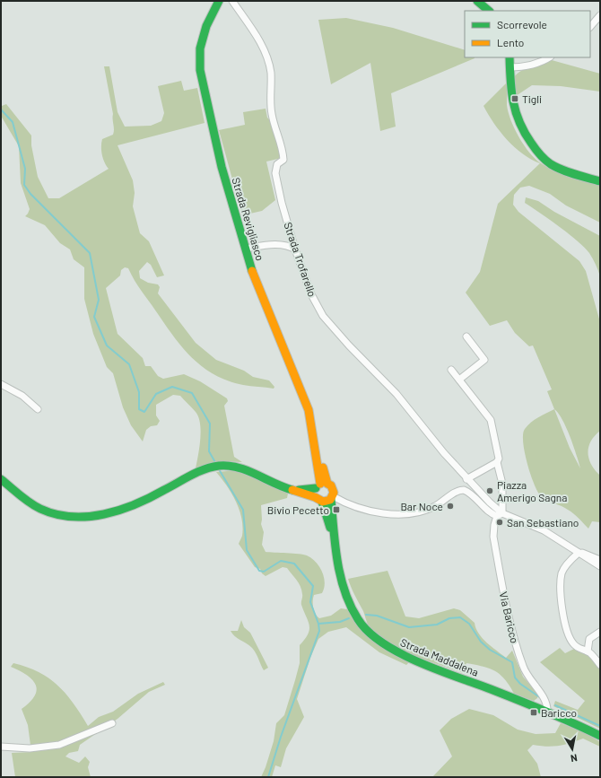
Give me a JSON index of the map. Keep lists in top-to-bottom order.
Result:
{
  "streets": {
    "street": [
      "Strada Revigliasco",
      "Strada Trofarello",
      "Via Baricco",
      "Strada Maddalena"
    ]
  },
  "crossings": [
    ["Strada Revigliasco", "Strada Maddalena"],
    ["Via Baricco", "Strada Maddalena"]
  ],
  "places": {
    "transit": ["Tigli", "Bivio Pecetto", "Baricco"],
    "other": ["Piazza Amerigo Sagna", "Bar Noce", "San Sebastiano"]
  },
  "legend": ["Scorrevole", "Lento"],
  "north": "bottom"
}
